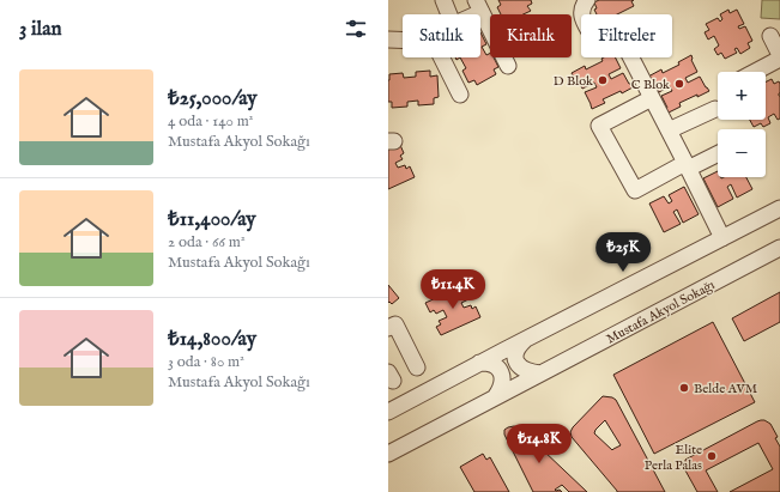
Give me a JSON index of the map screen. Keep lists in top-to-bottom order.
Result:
{
  "streets": {
    "street": ["Mustafa Akyol Sokağı"]
  },
  "places": [
    "D Blok",
    "C Blok",
    "Belde AVM",
    "Elite Perla Palas"
  ],
  "page": {
    "heading": "3 ilan",
    "chip": ["Satılık", "Kiralık", "Filtreler"],
    "list": [
      {
        "name": "₺25,000/ay",
        "note": "4 oda · 140 m² · Mustafa Akyol Sokağı"
      },
      {
        "name": "₺11,400/ay",
        "note": "2 oda · 66 m² · Mustafa Akyol Sokağı"
      },
      {
        "name": "₺14,800/ay",
        "note": "3 oda · 80 m² · Mustafa Akyol Sokağı"
      }
    ],
    "map_buttons": ["+", "−"],
    "price": ["₺25K", "₺11.4K", "₺14.8K"]
  }
}
